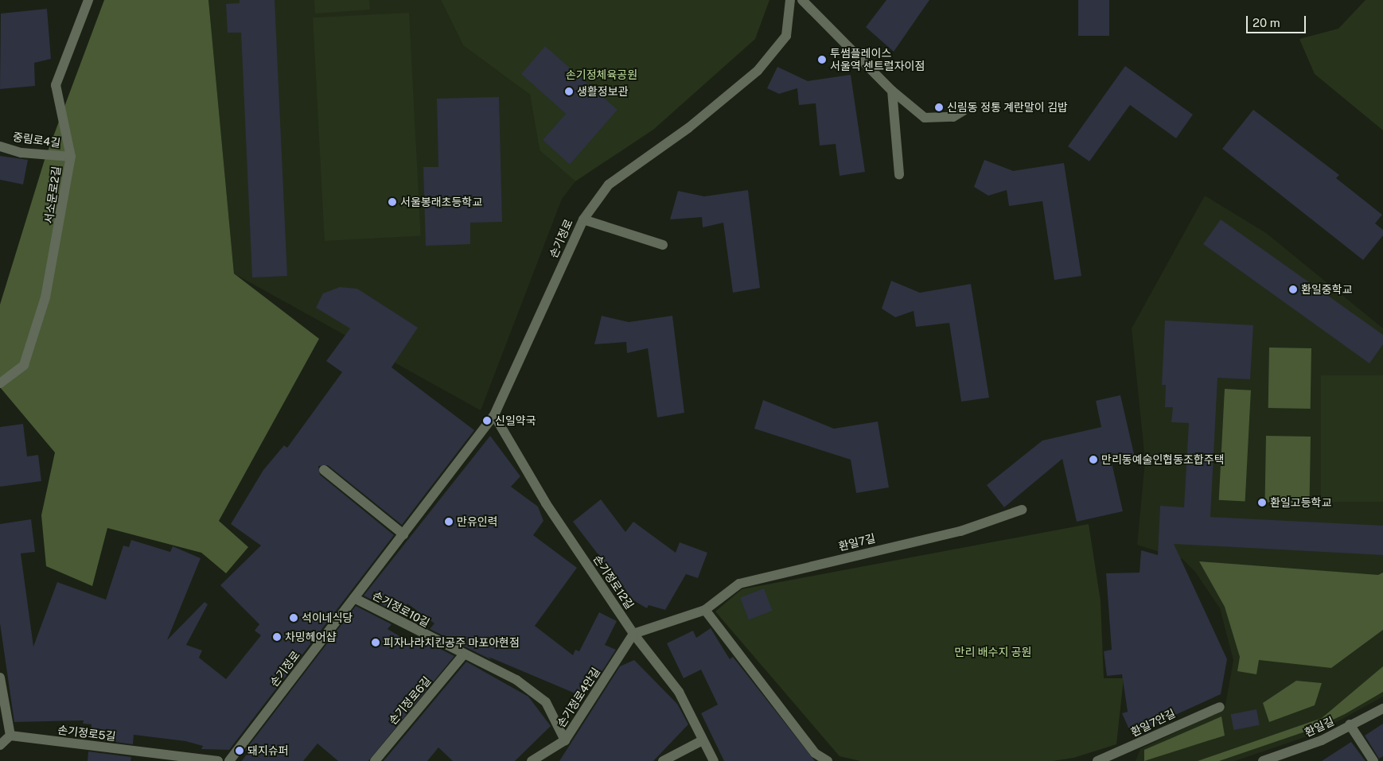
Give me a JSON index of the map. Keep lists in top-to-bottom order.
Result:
{
  "streets": {
    "street": [
      "중림로4길",
      "서소문로2길",
      "손기정로",
      "환일7길",
      "손기정로12길",
      "손기정로10길",
      "손기정로4안길",
      "손기정로6길",
      "환일7안길",
      "환일길",
      "손기정로5길"
    ]
  },
  "crossings": [
    ["중림로4길", "서소문로2길"],
    ["손기정로", "손기정로12길"],
    ["손기정로", "손기정로10길"],
    ["환일7길", "손기정로12길"],
    ["환일7길", "손기정로4안길"],
    ["손기정로12길", "손기정로4안길"],
    ["손기정로10길", "손기정로4안길"],
    ["손기정로10길", "손기정로6길"]
  ],
  "parks": ["손기정체육공원", "만리 배수지 공원"],
  "places": [
    "투썸플레이스 서울역 센트럴자이점",
    "생활정보관",
    "신림동 정통 계란말이 김밥",
    "서울봉래초등학교",
    "환일중학교",
    "신일약국",
    "만리동예술인협동조합주택",
    "환일고등학교",
    "만유인력",
    "석이네식당",
    "차밍헤어샵",
    "피자나라치킨공주 마포아현점",
    "돼지슈퍼"
  ],
  "scale_bar": "20 m"
}
